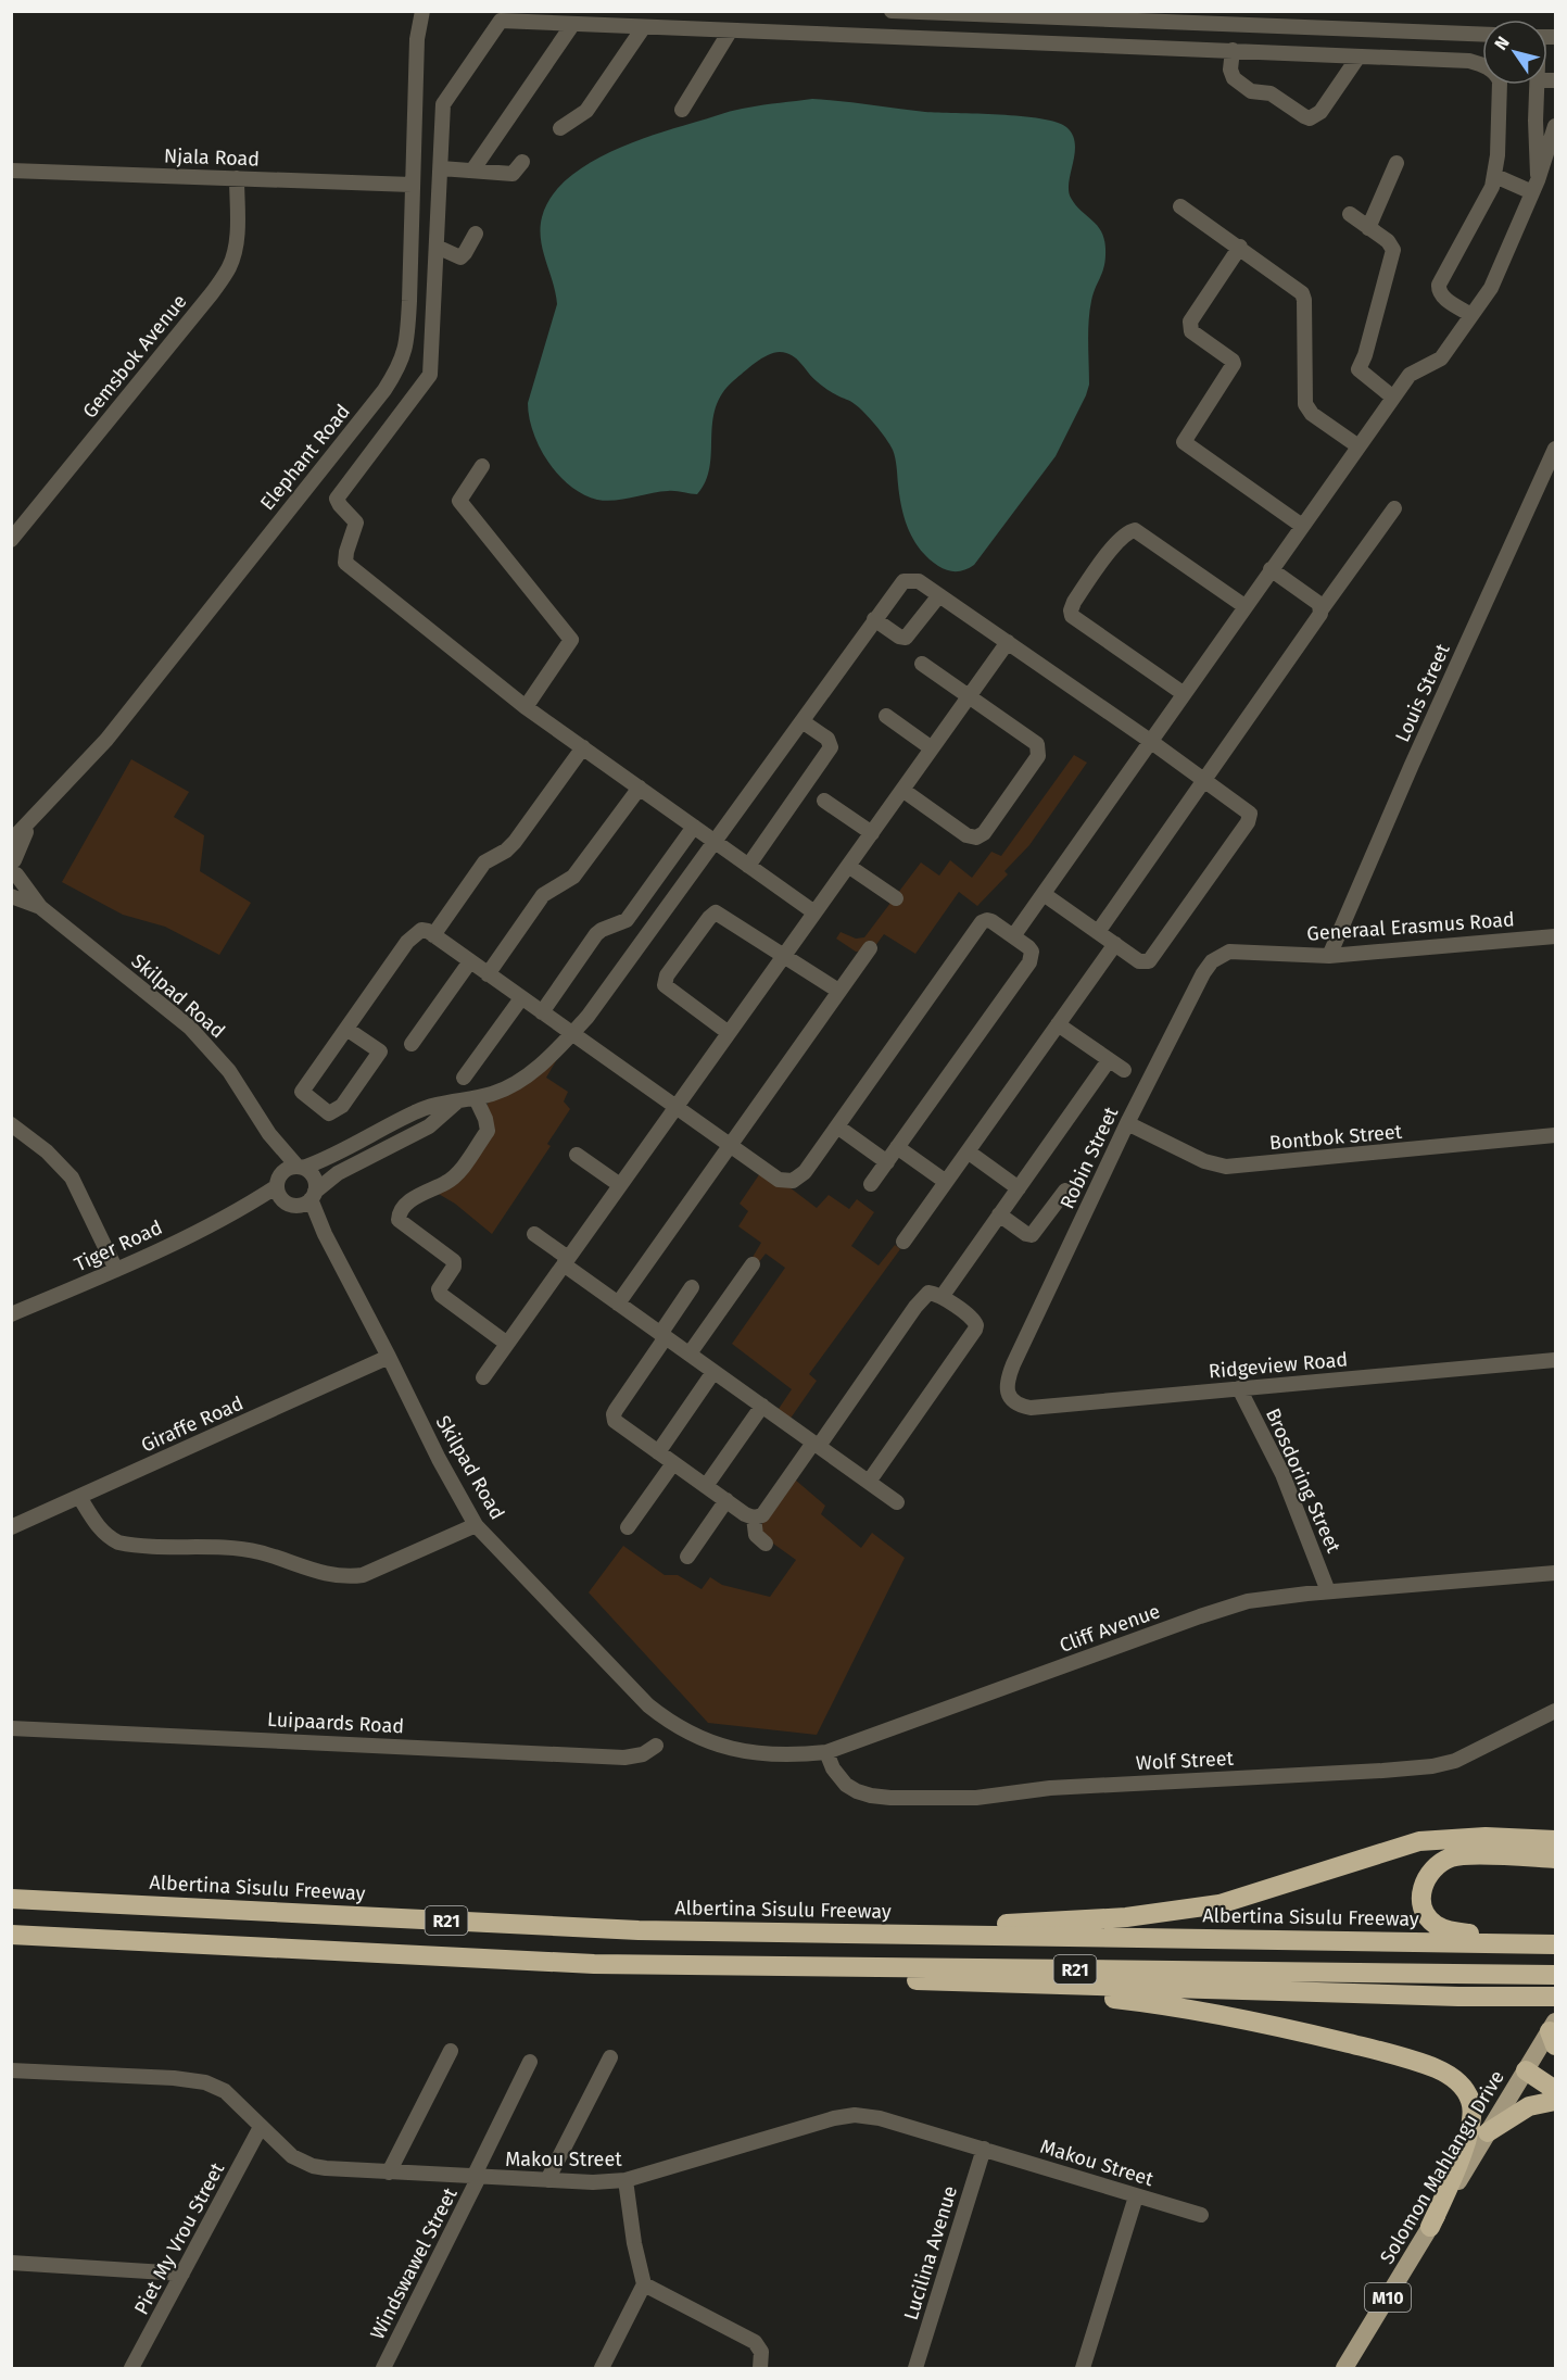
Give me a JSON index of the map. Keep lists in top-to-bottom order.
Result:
{
  "streets": {
    "highway": ["Albertina Sisulu Freeway", "R21"],
    "main road": ["Solomon Mahlangu Drive", "M10"],
    "street": [
      "Njala Road",
      "Gemsbok Avenue",
      "Elephant Road",
      "Louis Street",
      "Generaal Erasmus Road",
      "Skilpad Road",
      "Bontbok Street",
      "Robin Street",
      "Tiger Road",
      "Ridgeview Road",
      "Giraffe Road",
      "Brosdoring Street",
      "Cliff Avenue",
      "Luipaards Road",
      "Wolf Street",
      "Makou Street",
      "Piet My Vrou Street",
      "Lucilina Avenue",
      "Windswawel Street"
    ]
  },
  "crossings": [
    ["Njala Road", "Gemsbok Avenue"],
    ["Njala Road", "Elephant Road"],
    ["Elephant Road", "Skilpad Road"],
    ["Louis Street", "Generaal Erasmus Road"],
    ["Generaal Erasmus Road", "Robin Street"],
    ["Skilpad Road", "Tiger Road"],
    ["Skilpad Road", "Giraffe Road"],
    ["Skilpad Road", "Cliff Avenue"],
    ["Bontbok Street", "Robin Street"],
    ["Robin Street", "Ridgeview Road"],
    ["Ridgeview Road", "Brosdoring Street"],
    ["Brosdoring Street", "Cliff Avenue"],
    ["Cliff Avenue", "Wolf Street"],
    ["Makou Street", "Piet My Vrou Street"],
    ["Makou Street", "Lucilina Avenue"],
    ["Makou Street", "Windswawel Street"]
  ],
  "north": "top left"
}
